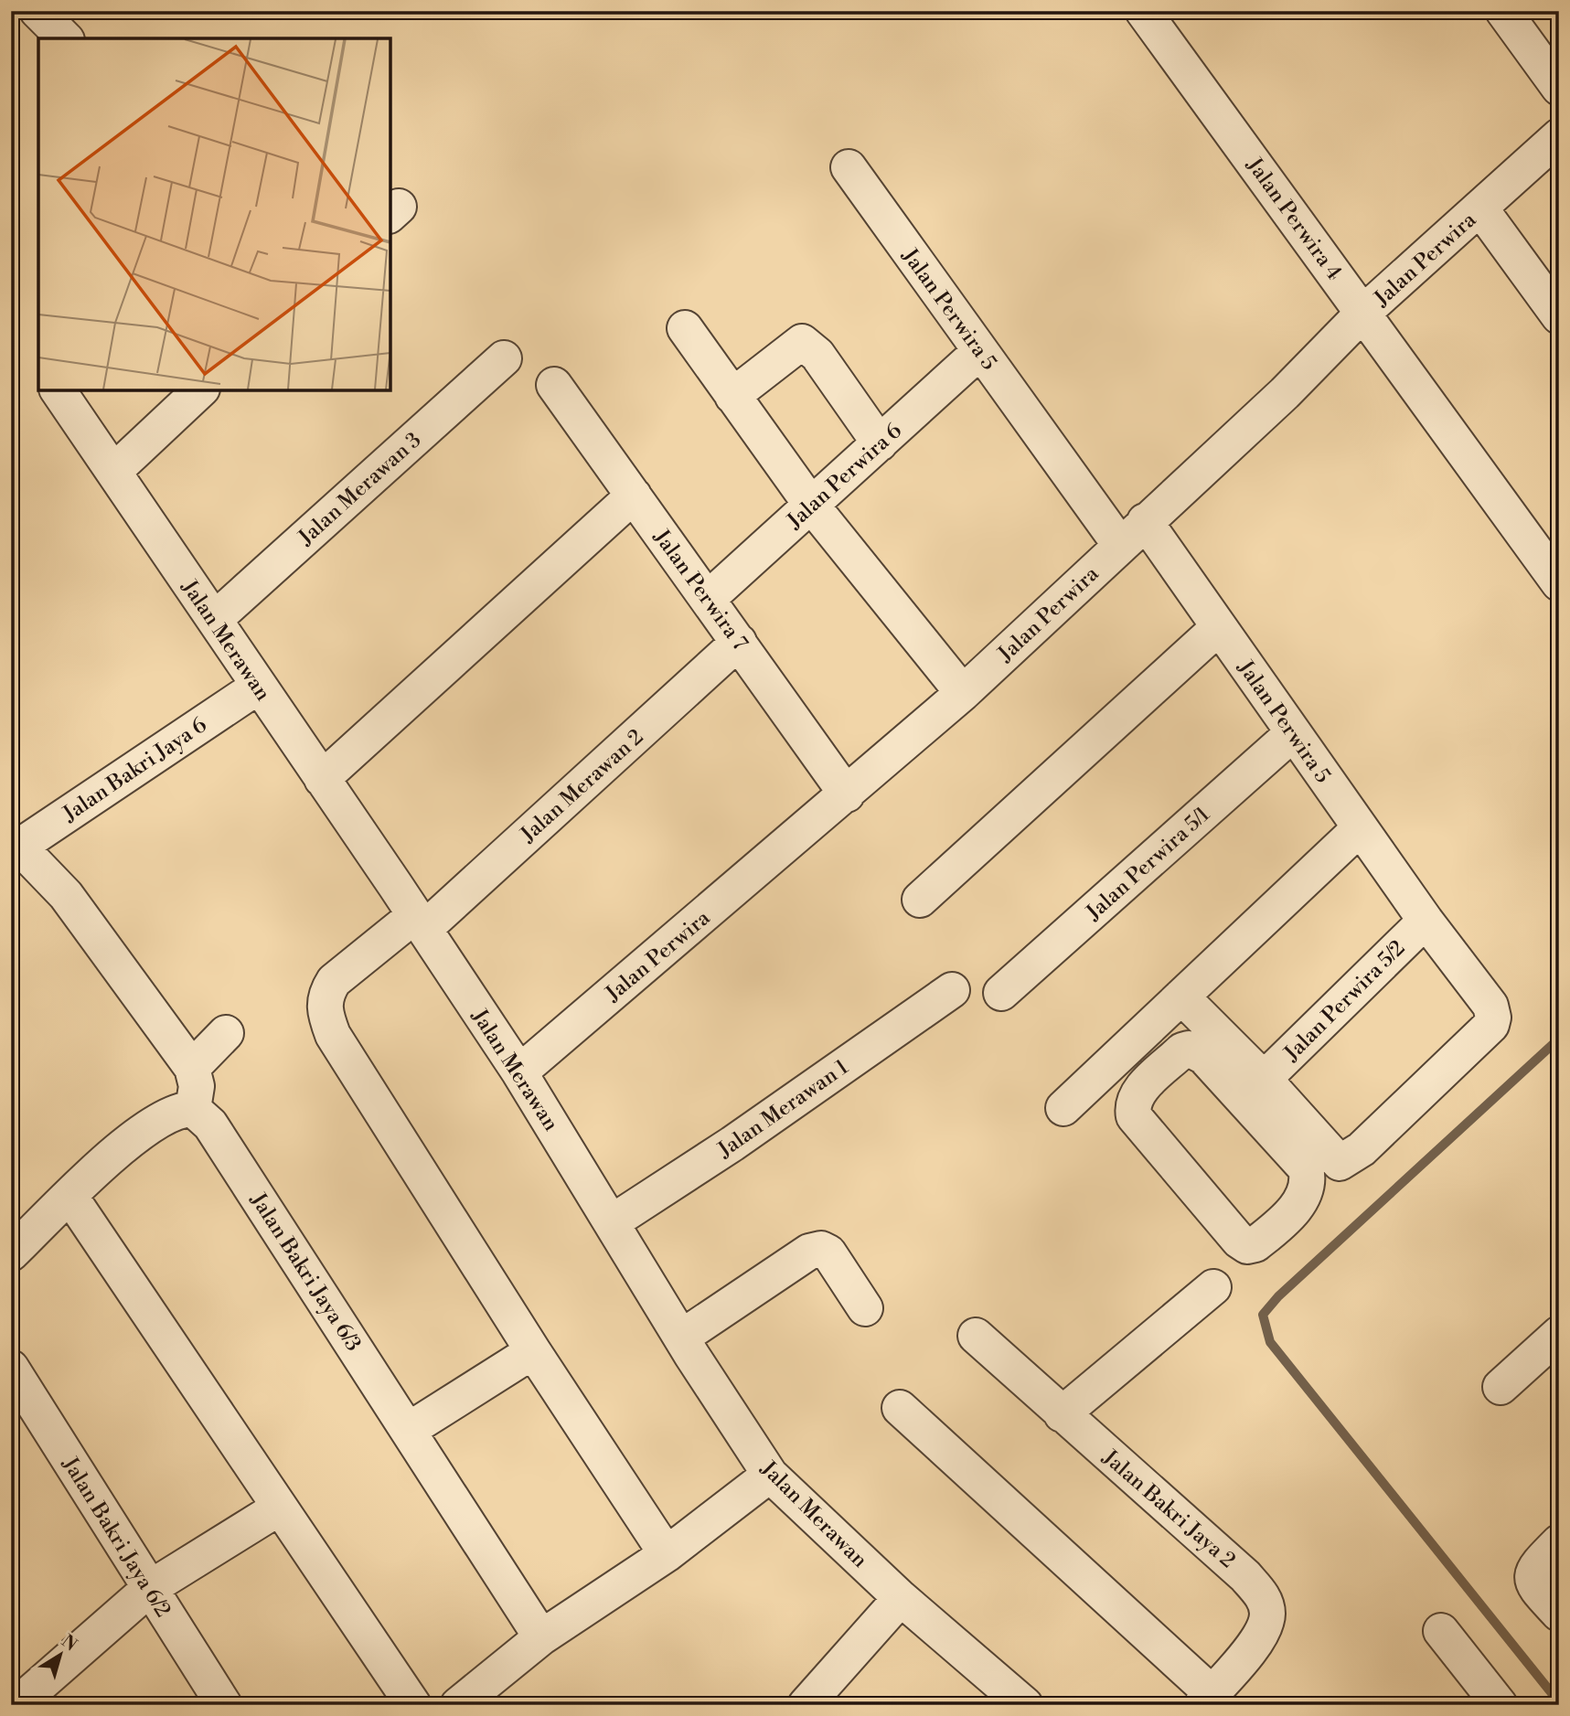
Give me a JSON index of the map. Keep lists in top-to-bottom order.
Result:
{
  "streets": {
    "street": [
      "Jalan Perwira 4",
      "Jalan Perwira",
      "Jalan Perwira 5",
      "Jalan Perwira 6",
      "Jalan Merawan 3",
      "Jalan Perwira 7",
      "Jalan Merawan",
      "Jalan Bakri Jaya 6",
      "Jalan Merawan 2",
      "Jalan Perwira 5/1",
      "Jalan Perwira 5/2",
      "Jalan Merawan 1",
      "Jalan Bakri Jaya 6/3",
      "Jalan Bakri Jaya 2",
      "Jalan Bakri Jaya 6/2"
    ]
  },
  "crossings": [
    ["Jalan Perwira 4", "Jalan Perwira"],
    ["Jalan Perwira", "Jalan Perwira 5"],
    ["Jalan Perwira", "Jalan Perwira 7"],
    ["Jalan Perwira", "Jalan Merawan"],
    ["Jalan Perwira 5", "Jalan Perwira 6"],
    ["Jalan Perwira 5", "Jalan Perwira 5/1"],
    ["Jalan Perwira 5", "Jalan Perwira 5/2"],
    ["Jalan Perwira 6", "Jalan Perwira 7"],
    ["Jalan Merawan 3", "Jalan Merawan"],
    ["Jalan Perwira 7", "Jalan Merawan 2"],
    ["Jalan Merawan", "Jalan Bakri Jaya 6"],
    ["Jalan Merawan", "Jalan Merawan 2"],
    ["Jalan Merawan", "Jalan Merawan 1"]
  ],
  "north": "top right"
}
